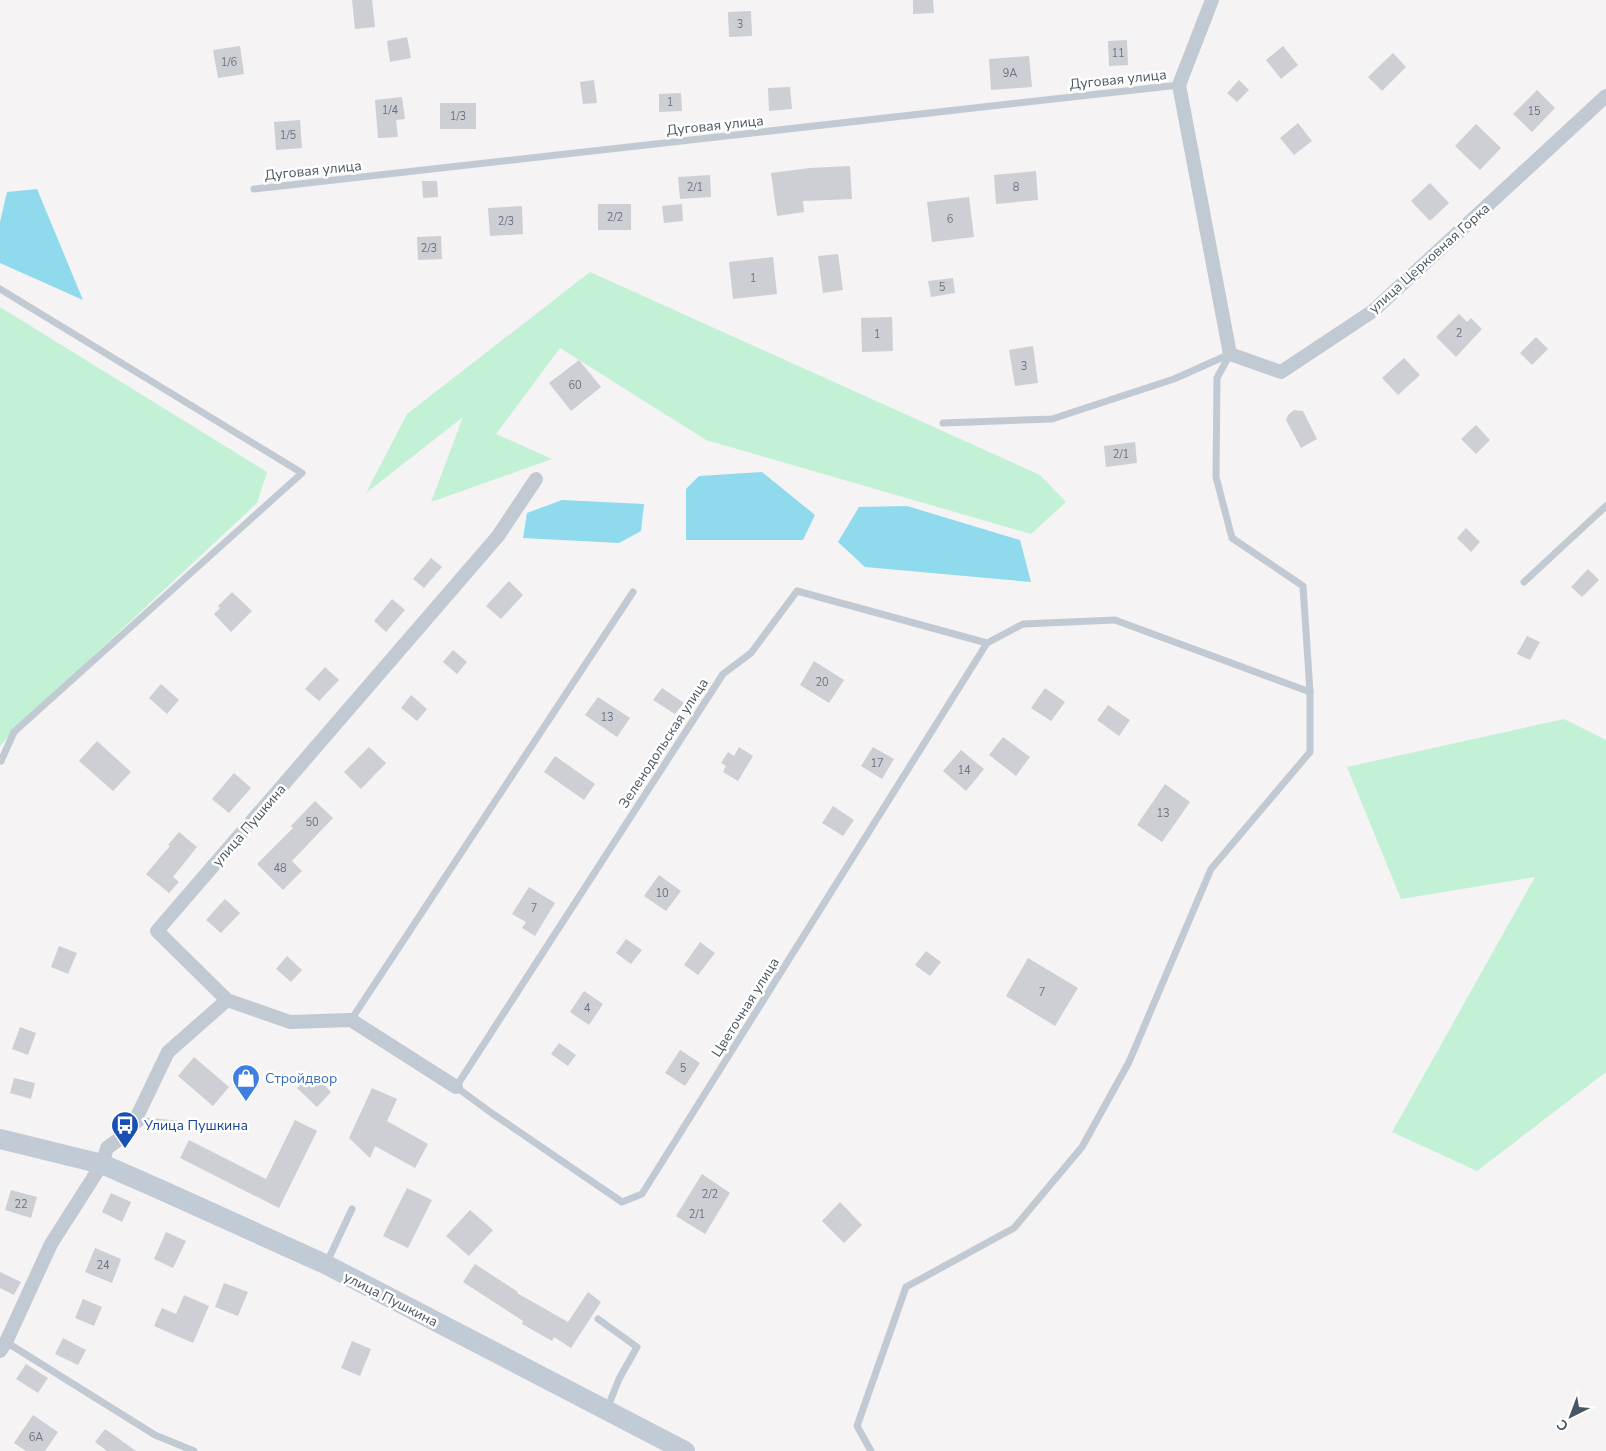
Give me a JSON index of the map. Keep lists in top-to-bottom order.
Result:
{
  "streets": {
    "main road": ["улица Пушкина"],
    "street": ["улица Церковная Горка"],
    "lane": ["Дуговая улица", "Зеленодольская улица", "Цветочная улица"]
  },
  "crossings": [
    ["Зеленодольская улица", "Цветочная улица"]
  ],
  "places": {
    "shop": ["Стройдвор"],
    "bus stop": ["Улица Пушкина"]
  },
  "house_numbers": [
    "3",
    "11",
    "1/6",
    "9А",
    "1",
    "1/4",
    "15",
    "1/3",
    "1/5",
    "2/1",
    "8",
    "2/2",
    "6",
    "2/3",
    "2/3",
    "1",
    "5",
    "2",
    "1",
    "3",
    "60",
    "2/1",
    "20",
    "13",
    "17",
    "14",
    "13",
    "50",
    "48",
    "10",
    "7",
    "7",
    "4",
    "5",
    "2/2",
    "22",
    "2/1",
    "24",
    "6А"
  ],
  "north": "bottom left"
}
